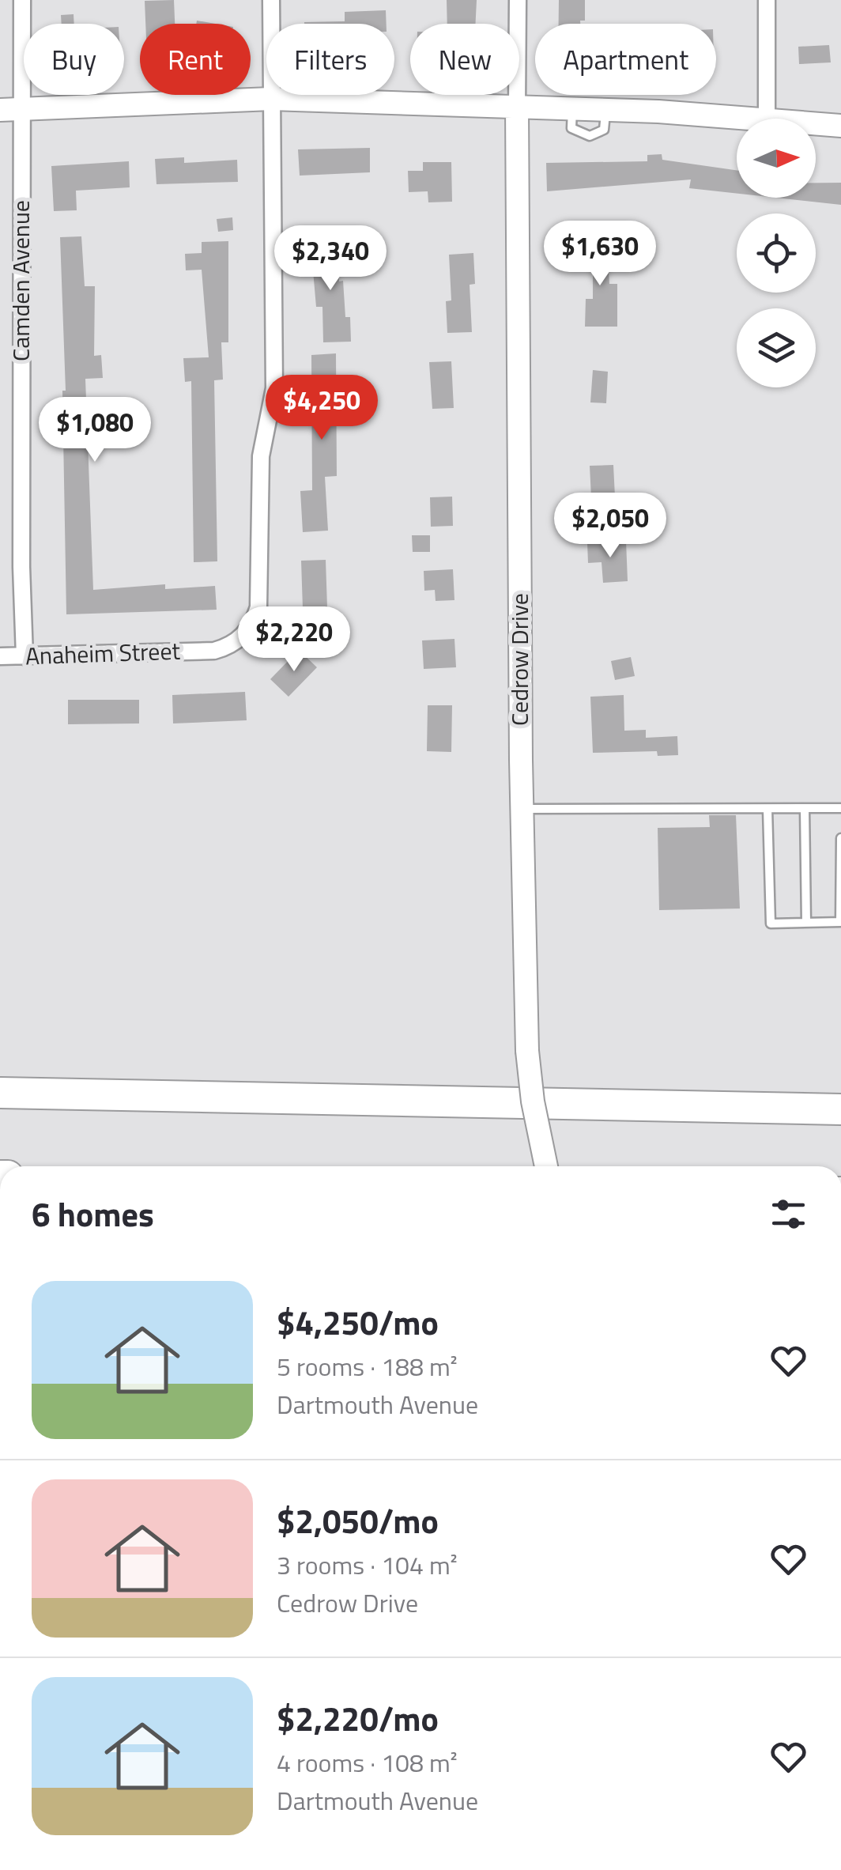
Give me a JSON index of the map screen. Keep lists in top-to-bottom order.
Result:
{
  "streets": {
    "street": ["Camden Avenue", "Anaheim Street", "Cedrow Drive"]
  },
  "crossings": [
    ["Camden Avenue", "Anaheim Street"]
  ],
  "north": "right",
  "page": {
    "chip": [
      "Buy",
      "Rent",
      "Filters",
      "New",
      "Apartment"
    ],
    "price": [
      "$1,630",
      "$2,340",
      "$4,250",
      "$1,080",
      "$2,050",
      "$2,220"
    ],
    "heading": "6 homes",
    "list": [
      {
        "name": "$4,250/mo",
        "note": "5 rooms · 188 m² · Dartmouth Avenue"
      },
      {
        "name": "$2,050/mo",
        "note": "3 rooms · 104 m² · Cedrow Drive"
      },
      {
        "name": "$2,220/mo",
        "note": "4 rooms · 108 m² · Dartmouth Avenue"
      }
    ]
  }
}
